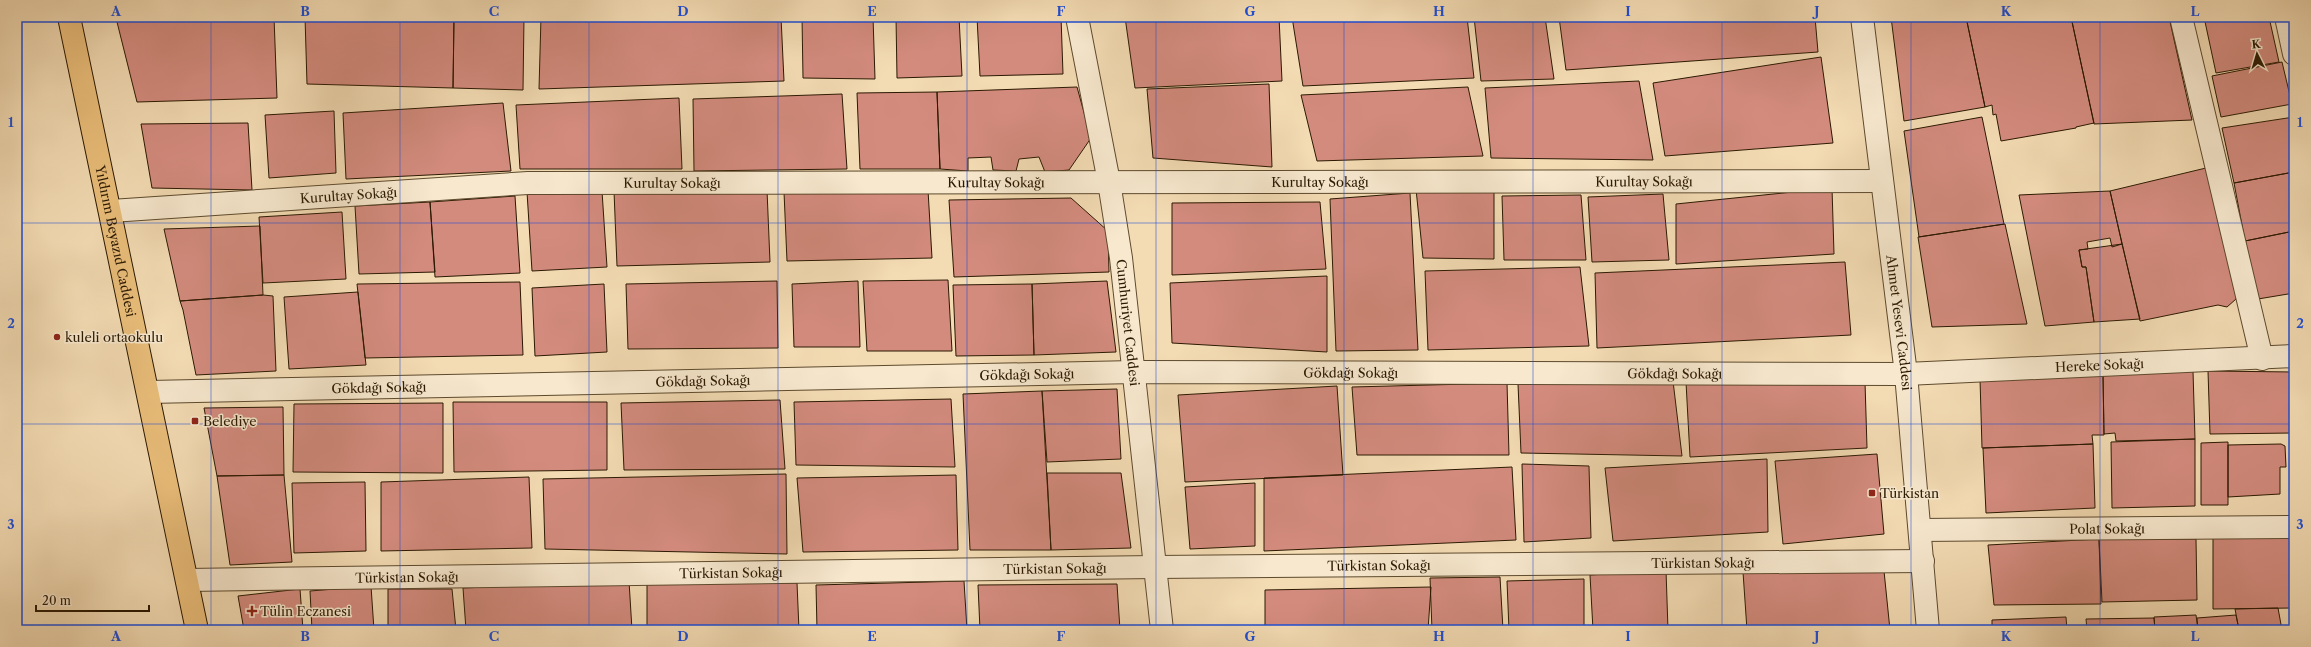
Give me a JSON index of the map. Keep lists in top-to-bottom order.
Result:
{
  "streets": {
    "main road": ["Yıldırım Beyazıd Caddesi"],
    "street": [
      "Kurultay Sokağı",
      "Cumhuriyet Caddesi",
      "Ahmet Yesevi Caddesi",
      "Hereke Sokağı",
      "Gökdağı Sokağı",
      "Polat Sokağı",
      "Türkistan Sokağı"
    ]
  },
  "crossings": [
    ["Kurultay Sokağı", "Yıldırım Beyazıd Caddesi"],
    ["Kurultay Sokağı", "Cumhuriyet Caddesi"],
    ["Kurultay Sokağı", "Ahmet Yesevi Caddesi"],
    ["Yıldırım Beyazıd Caddesi", "Gökdağı Sokağı"],
    ["Yıldırım Beyazıd Caddesi", "Türkistan Sokağı"],
    ["Cumhuriyet Caddesi", "Gökdağı Sokağı"],
    ["Cumhuriyet Caddesi", "Türkistan Sokağı"],
    ["Ahmet Yesevi Caddesi", "Hereke Sokağı"],
    ["Ahmet Yesevi Caddesi", "Gökdağı Sokağı"],
    ["Ahmet Yesevi Caddesi", "Polat Sokağı"],
    ["Ahmet Yesevi Caddesi", "Türkistan Sokağı"],
    ["Hereke Sokağı", "Gökdağı Sokağı"]
  ],
  "places": {
    "other": ["kuleli ortaokulu"],
    "transit": ["Belediye", "Türkistan"],
    "health": ["Tülin Eczanesi"]
  },
  "scale_bar": "20 m",
  "north": "top",
  "grid": {
    "columns": [
      "A",
      "B",
      "C",
      "D",
      "E",
      "F",
      "G",
      "H",
      "I",
      "J",
      "K",
      "L"
    ],
    "rows": ["1", "2", "3"]
  }
}
